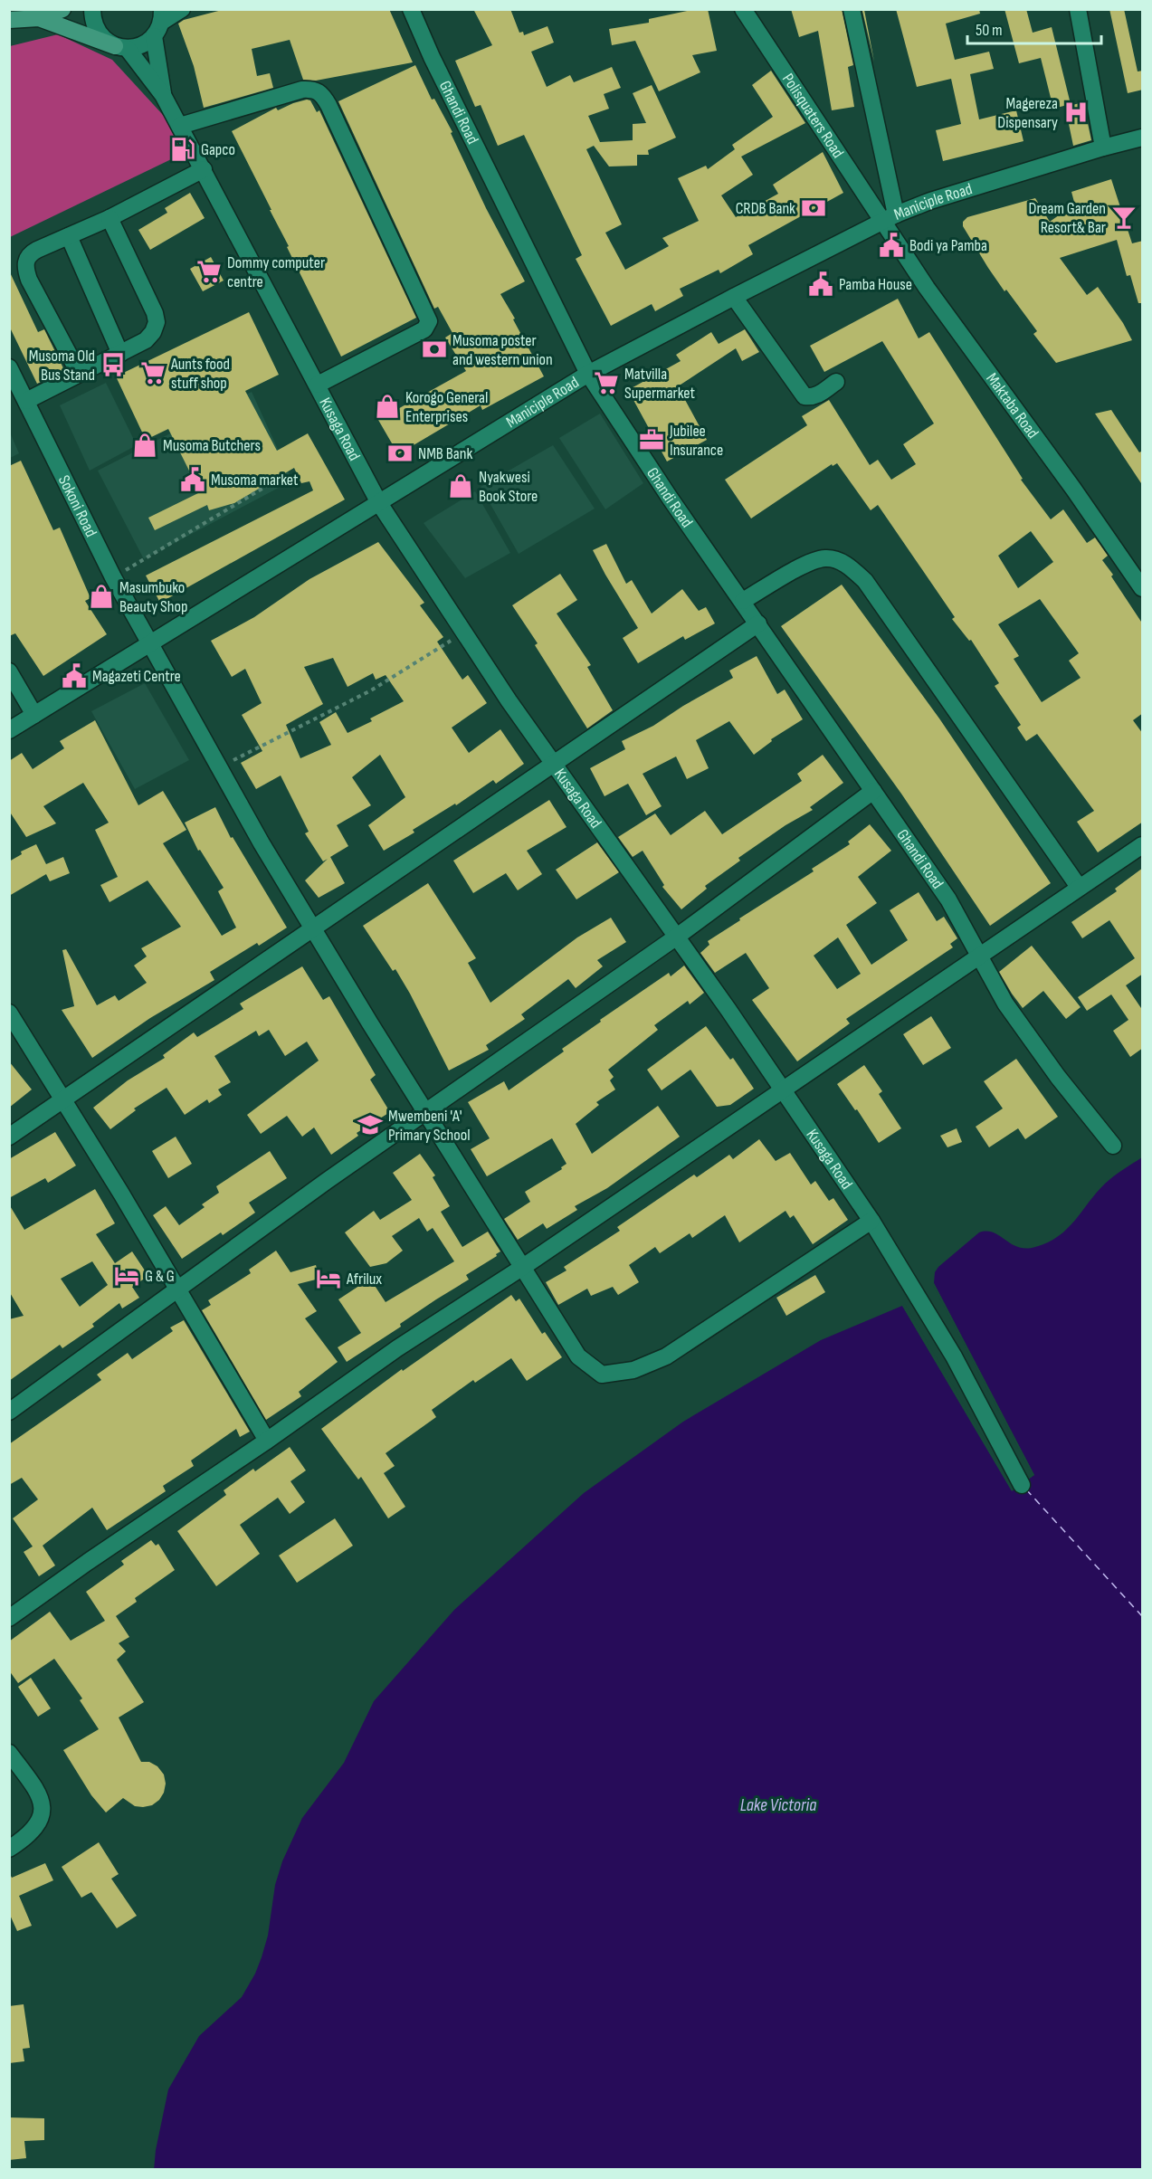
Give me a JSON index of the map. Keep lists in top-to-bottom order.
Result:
{
  "streets": {
    "street": [
      "Ghandi Road",
      "Polisquaters Road",
      "Maniciple Road",
      "Maktaba Road",
      "Kusaga Road",
      "Sokoni Road"
    ]
  },
  "crossings": [
    ["Ghandi Road", "Maniciple Road"],
    ["Polisquaters Road", "Maniciple Road"],
    ["Polisquaters Road", "Maktaba Road"],
    ["Maniciple Road", "Maktaba Road"],
    ["Maniciple Road", "Kusaga Road"],
    ["Maniciple Road", "Sokoni Road"],
    ["Kusaga Road", "Sokoni Road"]
  ],
  "water": ["Lake Victoria"],
  "places": {
    "hospital": ["Magereza Dispensary"],
    "fuel station": ["Gapco"],
    "bank": ["CRDB Bank", "Musoma poster and western union", "NMB Bank"],
    "bar": ["Dream Garden Resort& Bar"],
    "public building": [
      "Bodi ya Pamba",
      "Pamba House",
      "Musoma market",
      "Magazeti Centre"
    ],
    "supermarket": ["Dommy computer centre", "Aunts food stuff shop", "Matvilla Supermarket"],
    "bus stop": ["Musoma Old Bus Stand"],
    "shop": [
      "Korogo General Enterprises",
      "Musoma Butchers",
      "Nyakwesi Book Store",
      "Masumbuko Beauty Shop"
    ],
    "office": ["Jubilee Insurance"],
    "school or university": ["Mwembeni 'A' Primary School"],
    "hotel": ["G & G", "Afrilux"]
  },
  "scale_bar": "50 m"
}
